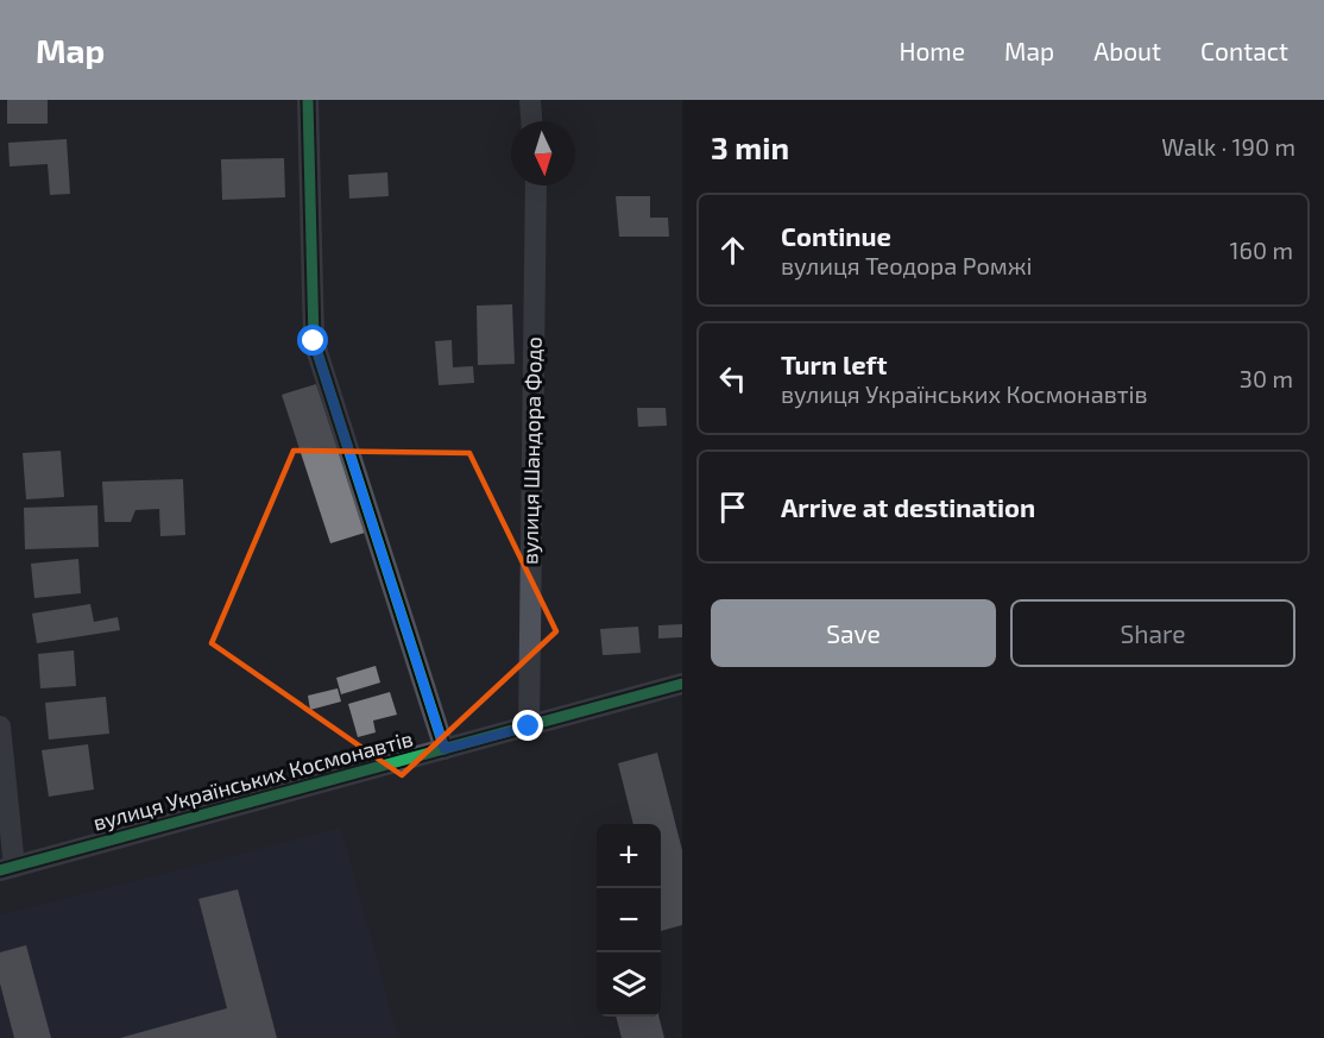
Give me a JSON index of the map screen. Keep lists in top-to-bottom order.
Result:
{
  "streets": {
    "street": ["вулиця Шандора Фодо", "вулиця Українських Космонавтів"]
  },
  "crossings": [
    ["вулиця Шандора Фодо", "вулиця Українських Космонавтів"]
  ],
  "north": "bottom",
  "page": {
    "header": "Map",
    "nav": [
      "Home",
      "Map",
      "About",
      "Contact"
    ],
    "heading": ["3 min", "Walk · 190 m"],
    "list": [
      ["Continue", "вулиця Теодора Ромжі", "160 m"],
      ["Turn left", "вулиця Українських Космонавтів", "30 m"],
      "Arrive at destination"
    ],
    "buttons": ["Save", "Share"],
    "map_buttons": ["+", "−"]
  }
}
